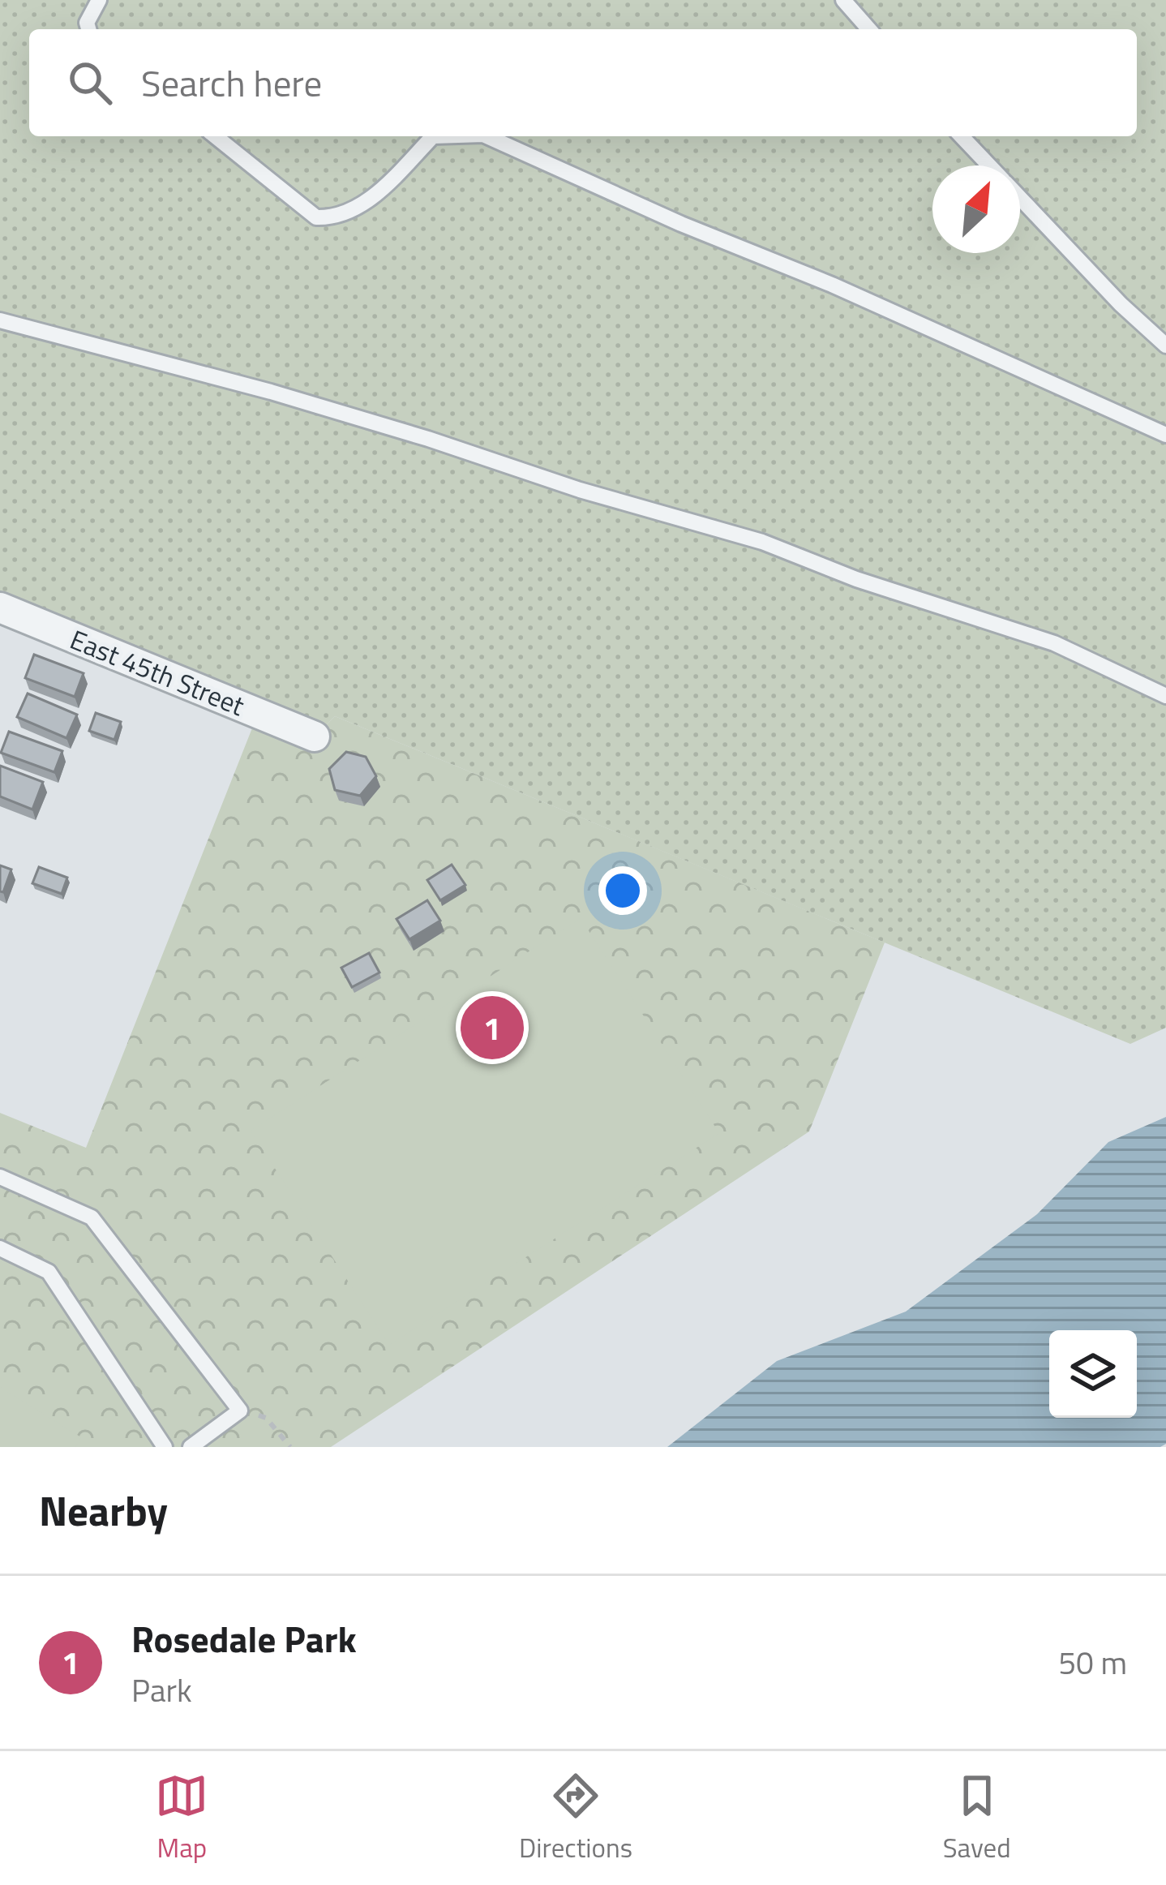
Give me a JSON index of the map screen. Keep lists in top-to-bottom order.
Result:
{
  "streets": {
    "street": ["East 45th Street"]
  },
  "north": "top right",
  "page": {
    "search": "Search here",
    "pins": "1",
    "heading": "Nearby",
    "list": [
      {
        "mark": "1",
        "name": "Rosedale Park",
        "note": "Park",
        "value": "50 m"
      }
    ],
    "nav": ["Map", "Directions", "Saved"]
  }
}
